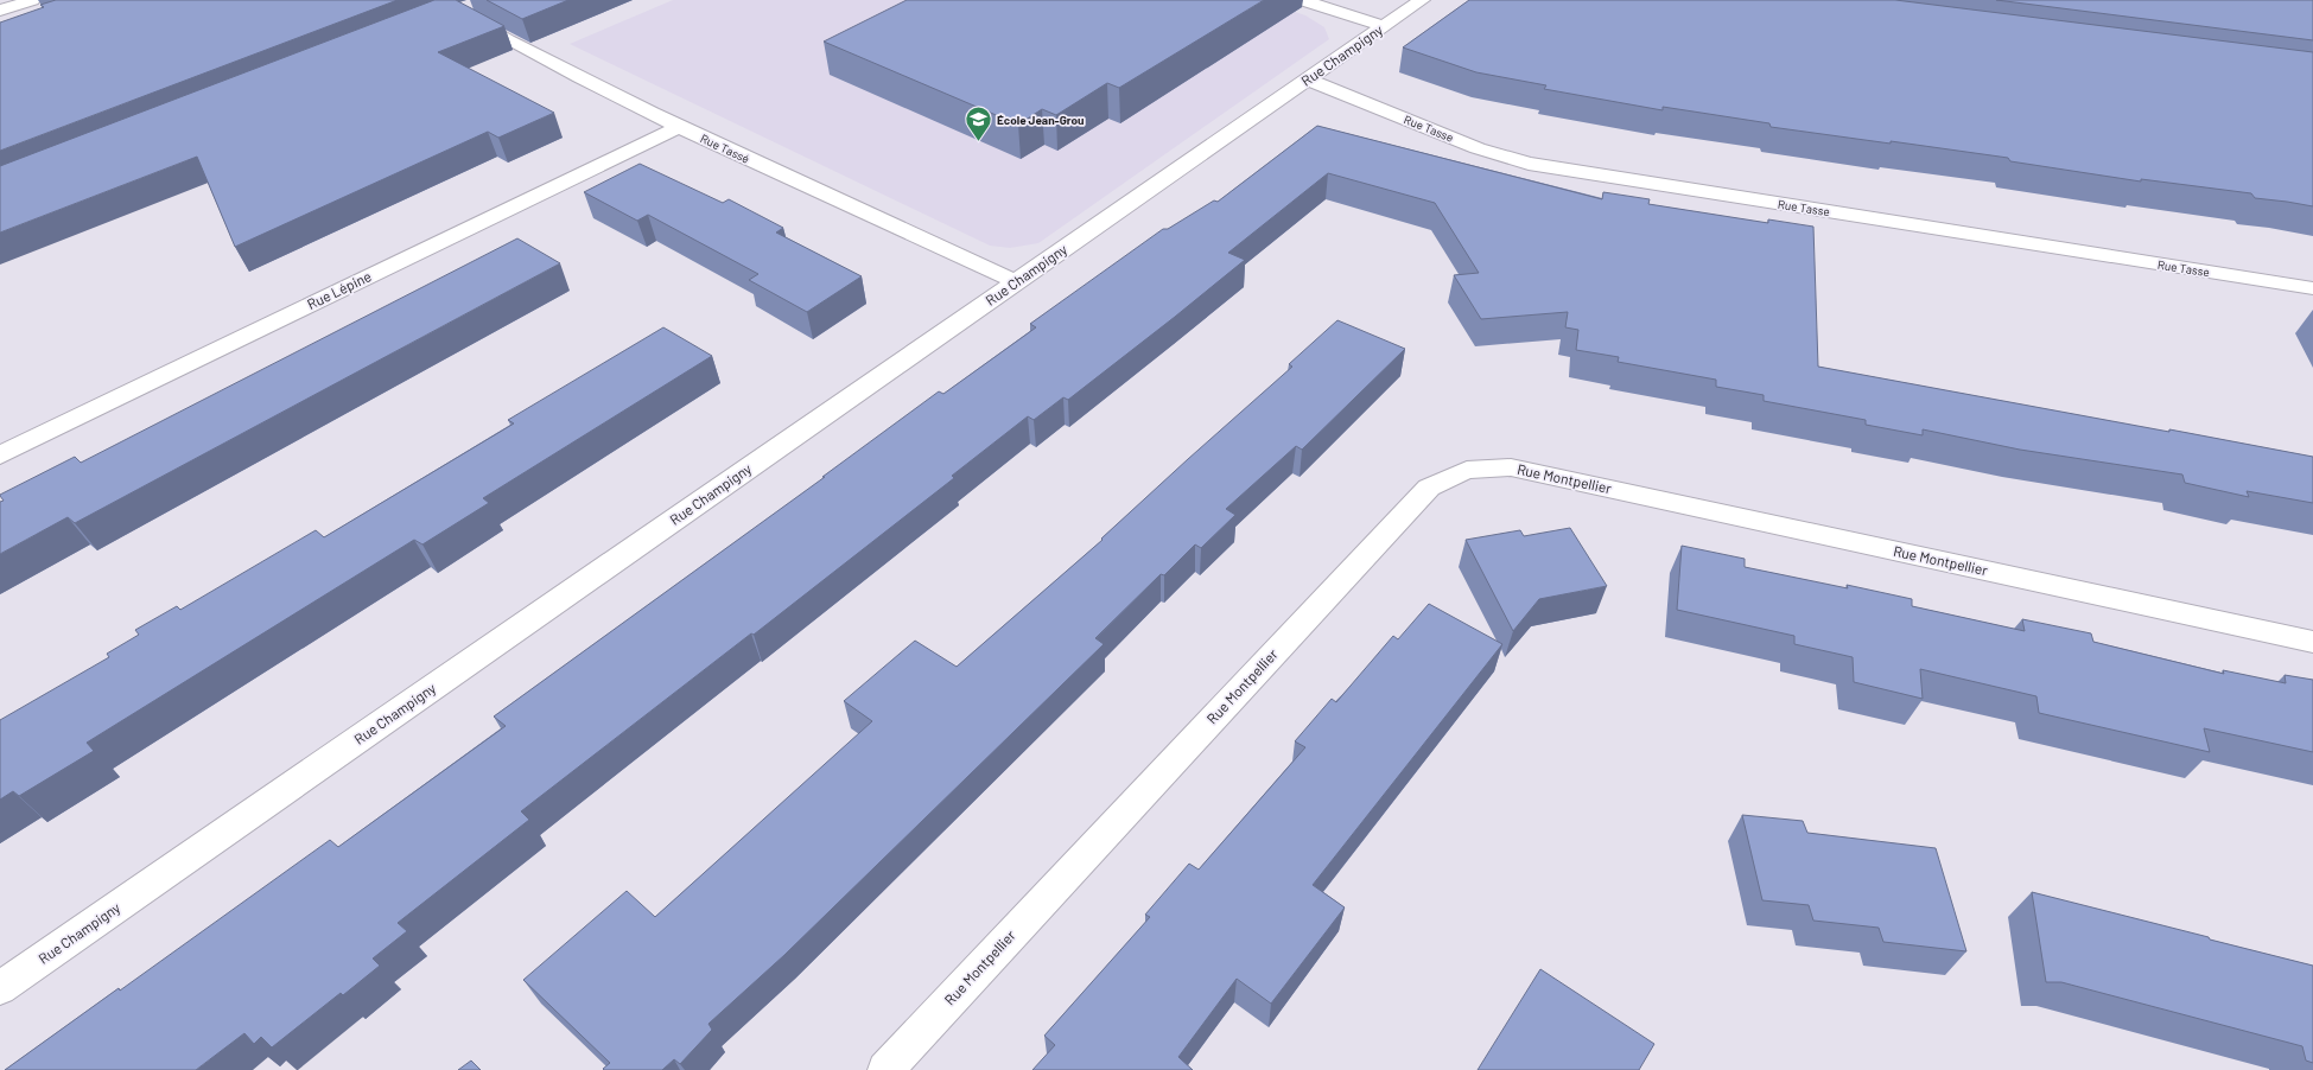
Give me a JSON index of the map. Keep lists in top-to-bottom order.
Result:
{
  "streets": {
    "street": [
      "Rue Champigny",
      "Rue Tasse",
      "Rue Tassé",
      "Rue Lépine",
      "Rue Montpellier"
    ]
  },
  "crossings": [
    ["Rue Champigny", "Rue Tasse"],
    ["Rue Champigny", "Rue Tassé"],
    ["Rue Tassé", "Rue Lépine"]
  ],
  "places": {
    "school or university": ["École Jean-Grou"]
  }
}
